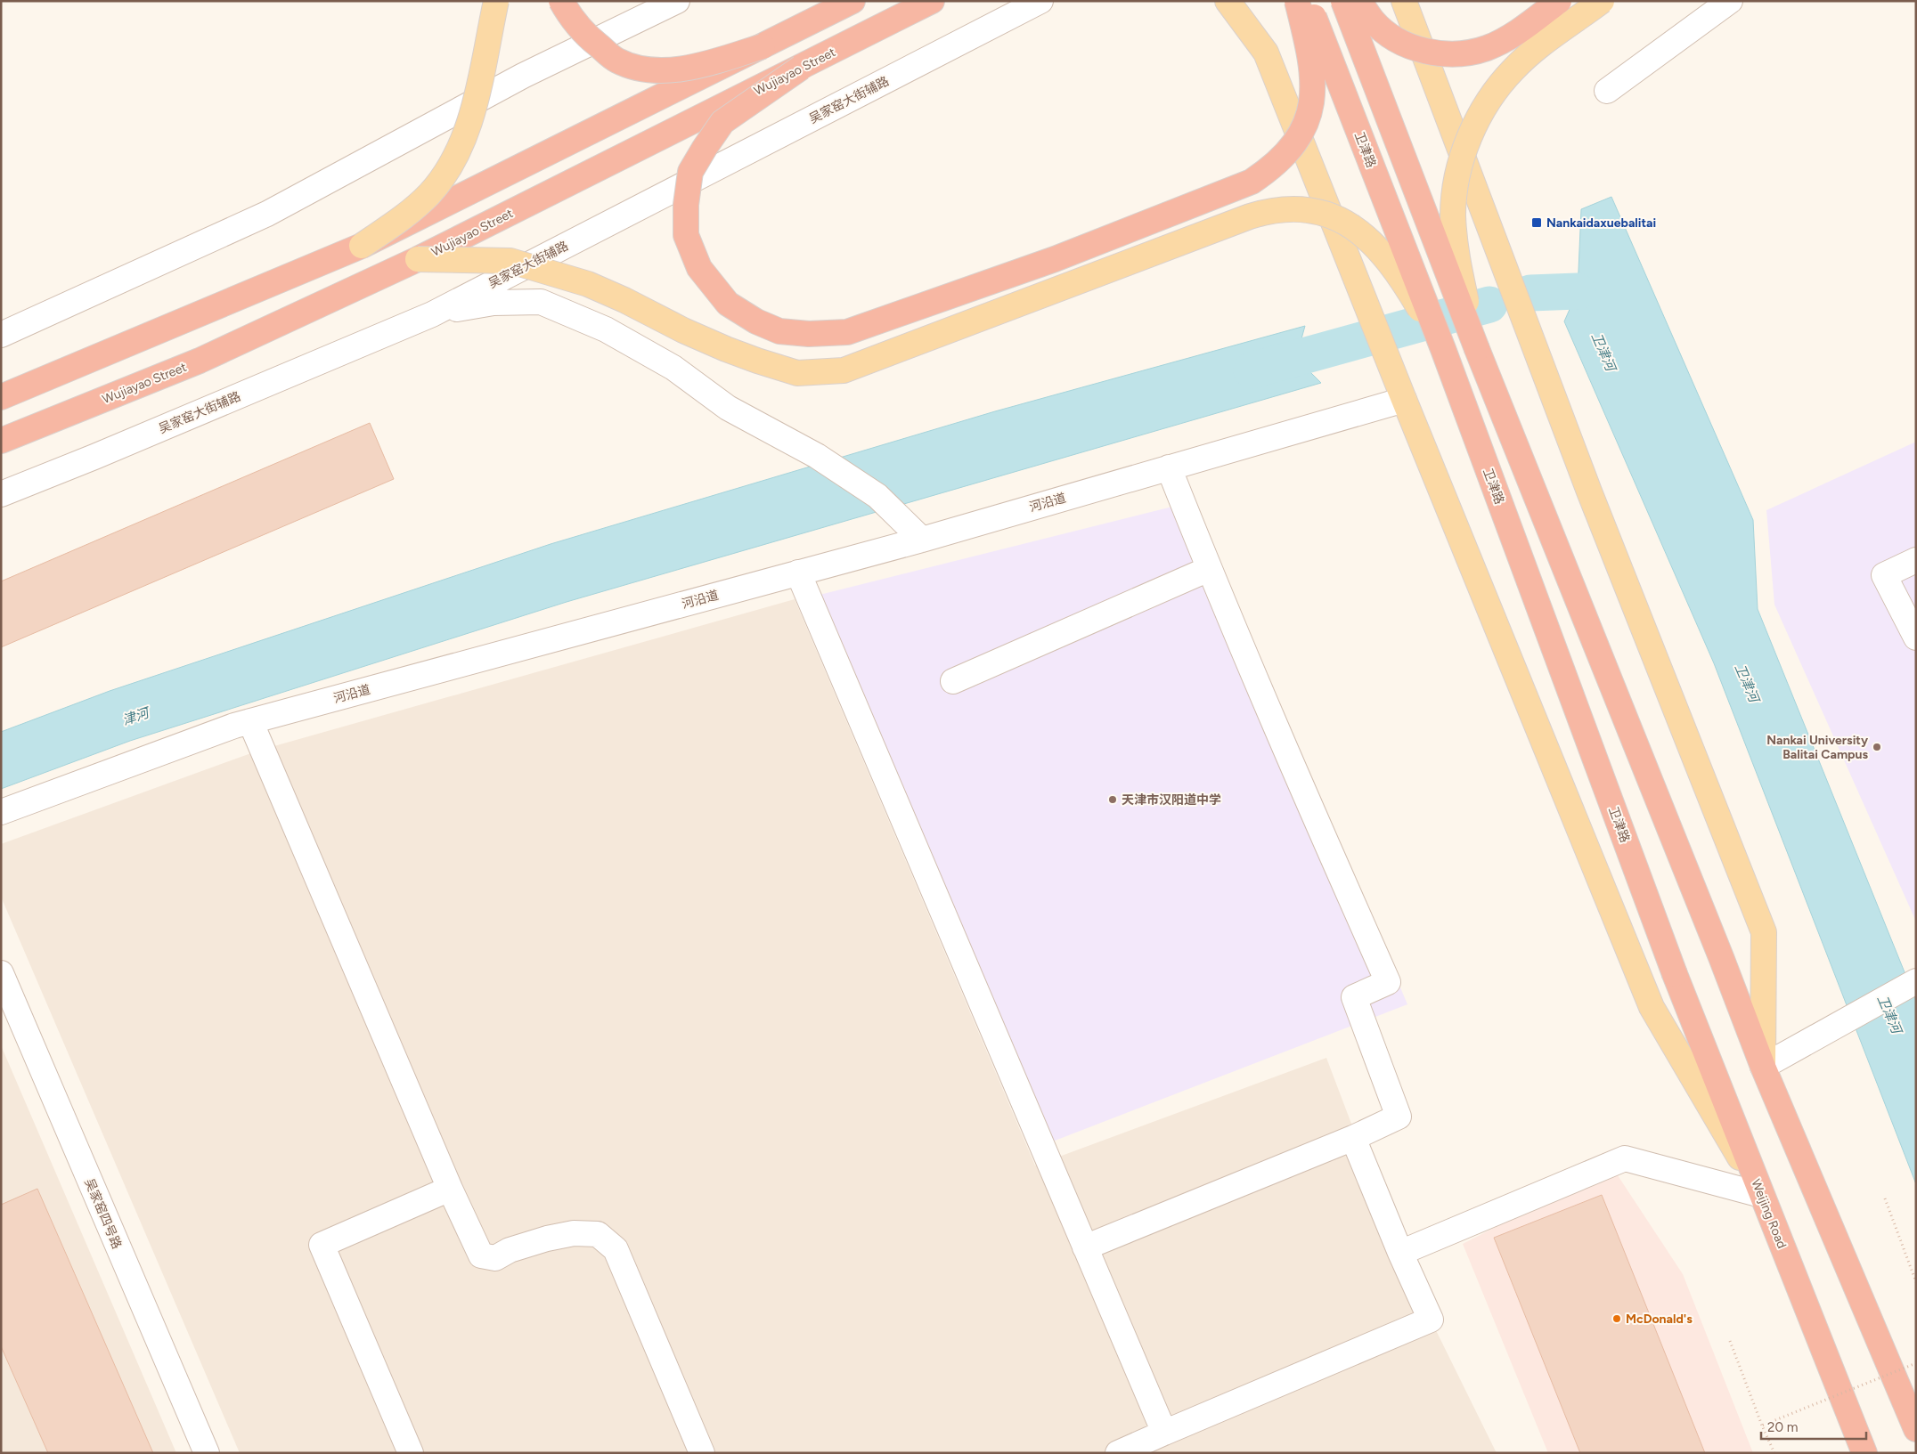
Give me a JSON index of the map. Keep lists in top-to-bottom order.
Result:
{
  "streets": {
    "highway": ["Wujiayao Street", "卫津路", "Weijing Road"],
    "street": ["吴家窑大街辅路", "河沿道", "吴家窑四号路"]
  },
  "crossings": [
    ["卫津路", "Weijing Road"]
  ],
  "water": ["卫津河", "津河"],
  "places": {
    "transit": ["Nankaidaxuebalitai"],
    "other": ["Nankai University Balitai Campus", "天津市汉阳道中学", "McDonald's"]
  },
  "scale_bar": "20 m"
}
